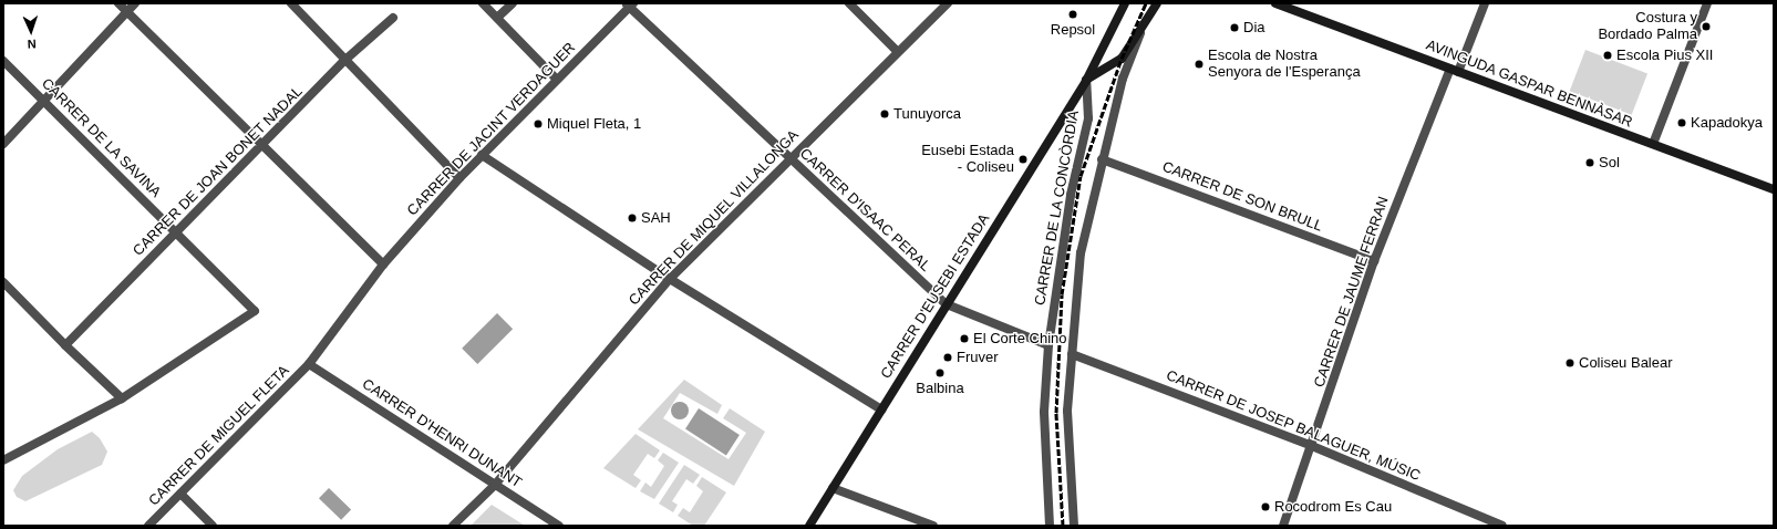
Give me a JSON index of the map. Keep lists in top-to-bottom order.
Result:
{
  "streets": {
    "main road": ["AVINGUDA GASPAR BENNÀSAR", "CARRER D'EUSEBI ESTADA"],
    "street": [
      "CARRER DE JACINT VERDAGUER",
      "CARRER DE LA SAVINA",
      "CARRER DE JOAN BONET NADAL",
      "CARRER DE SON BRULL",
      "CARRER DE LA CONCÒRDIA",
      "CARRER D'ISAAC PERAL",
      "CARRER DE MIQUEL VILLALONGA",
      "CARRER DE JAUME FERRAN",
      "CARRER DE JOSEP BALAGUER, MÚSIC",
      "CARRER D'HENRI DUNANT",
      "CARRER DE MIGUEL FLETA"
    ]
  },
  "crossings": [
    ["AVINGUDA GASPAR BENNÀSAR", "CARRER DE JAUME FERRAN"],
    ["CARRER DE JACINT VERDAGUER", "CARRER D'ISAAC PERAL"],
    ["CARRER DE JACINT VERDAGUER", "CARRER D'HENRI DUNANT"],
    ["CARRER DE JACINT VERDAGUER", "CARRER DE MIGUEL FLETA"],
    ["CARRER DE LA SAVINA", "CARRER DE JOAN BONET NADAL"],
    ["CARRER DE SON BRULL", "CARRER DE JAUME FERRAN"],
    ["CARRER DE SON BRULL", "CARRER D'EUSEBI ESTADA"],
    ["CARRER DE LA CONCÒRDIA", "CARRER D'EUSEBI ESTADA"],
    ["CARRER D'ISAAC PERAL", "CARRER DE MIQUEL VILLALONGA"],
    ["CARRER D'ISAAC PERAL", "CARRER D'EUSEBI ESTADA"],
    ["CARRER DE MIQUEL VILLALONGA", "CARRER D'HENRI DUNANT"],
    ["CARRER DE JAUME FERRAN", "CARRER DE JOSEP BALAGUER, MÚSIC"],
    ["CARRER D'HENRI DUNANT", "CARRER DE MIGUEL FLETA"]
  ],
  "places": [
    "Repsol",
    "Costura y Bordado Palma",
    "Dia",
    "Escola Pius XII",
    "Escola de Nostra Senyora de l'Esperança",
    "Tunuyorca",
    "Kapadokya",
    "Miquel Fleta, 1",
    "Eusebi Estada - Coliseu",
    "Sol",
    "SAH",
    "El Corte Chino",
    "Fruver",
    "Coliseu Balear",
    "Balbina",
    "Rocodrom Es Cau"
  ],
  "north": "bottom"
}
